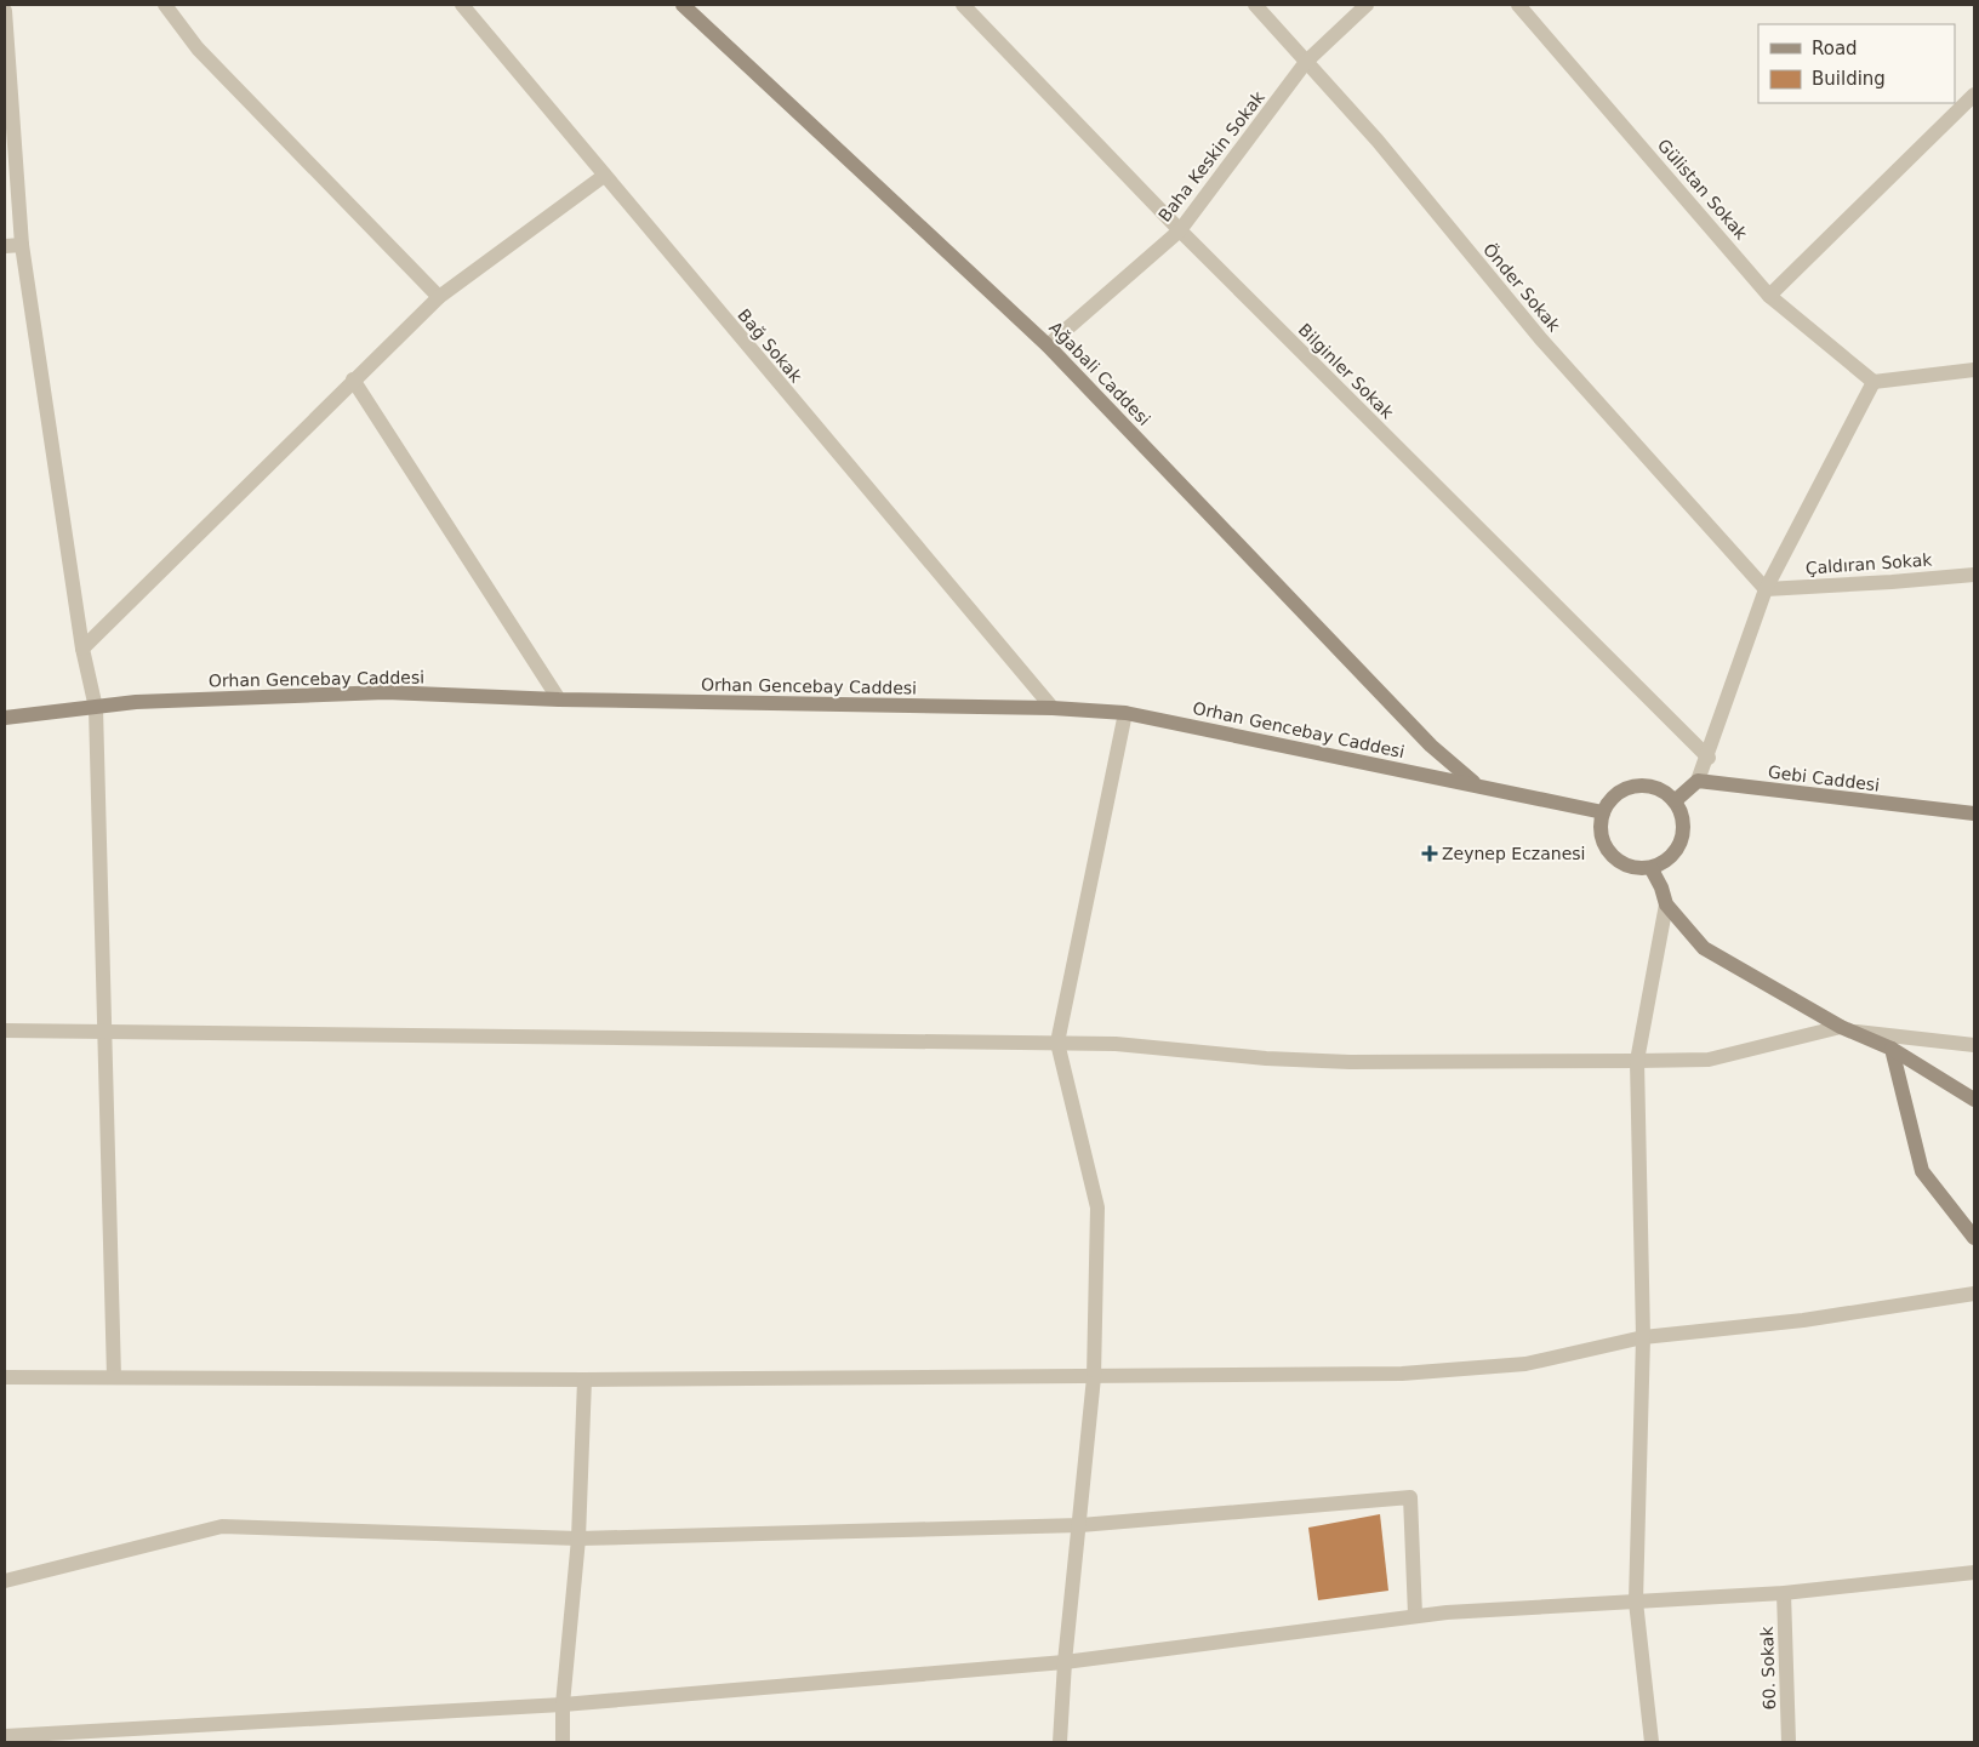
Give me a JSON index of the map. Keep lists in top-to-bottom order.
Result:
{
  "streets": {
    "main road": ["Ağabali Caddesi", "Orhan Gencebay Caddesi", "Gebi Caddesi"],
    "street": [
      "Baha Keskin Sokak",
      "Gülistan Sokak",
      "Önder Sokak",
      "Bağ Sokak",
      "Bilginler Sokak",
      "Çaldıran Sokak",
      "60. Sokak"
    ]
  },
  "crossings": [
    ["Baha Keskin Sokak", "Önder Sokak"],
    ["Baha Keskin Sokak", "Bilginler Sokak"],
    ["Baha Keskin Sokak", "Ağabali Caddesi"],
    ["Önder Sokak", "Çaldıran Sokak"],
    ["Bağ Sokak", "Orhan Gencebay Caddesi"],
    ["Ağabali Caddesi", "Orhan Gencebay Caddesi"]
  ],
  "places": {
    "health": ["Zeynep Eczanesi"]
  },
  "legend": ["Road", "Building"]
}
